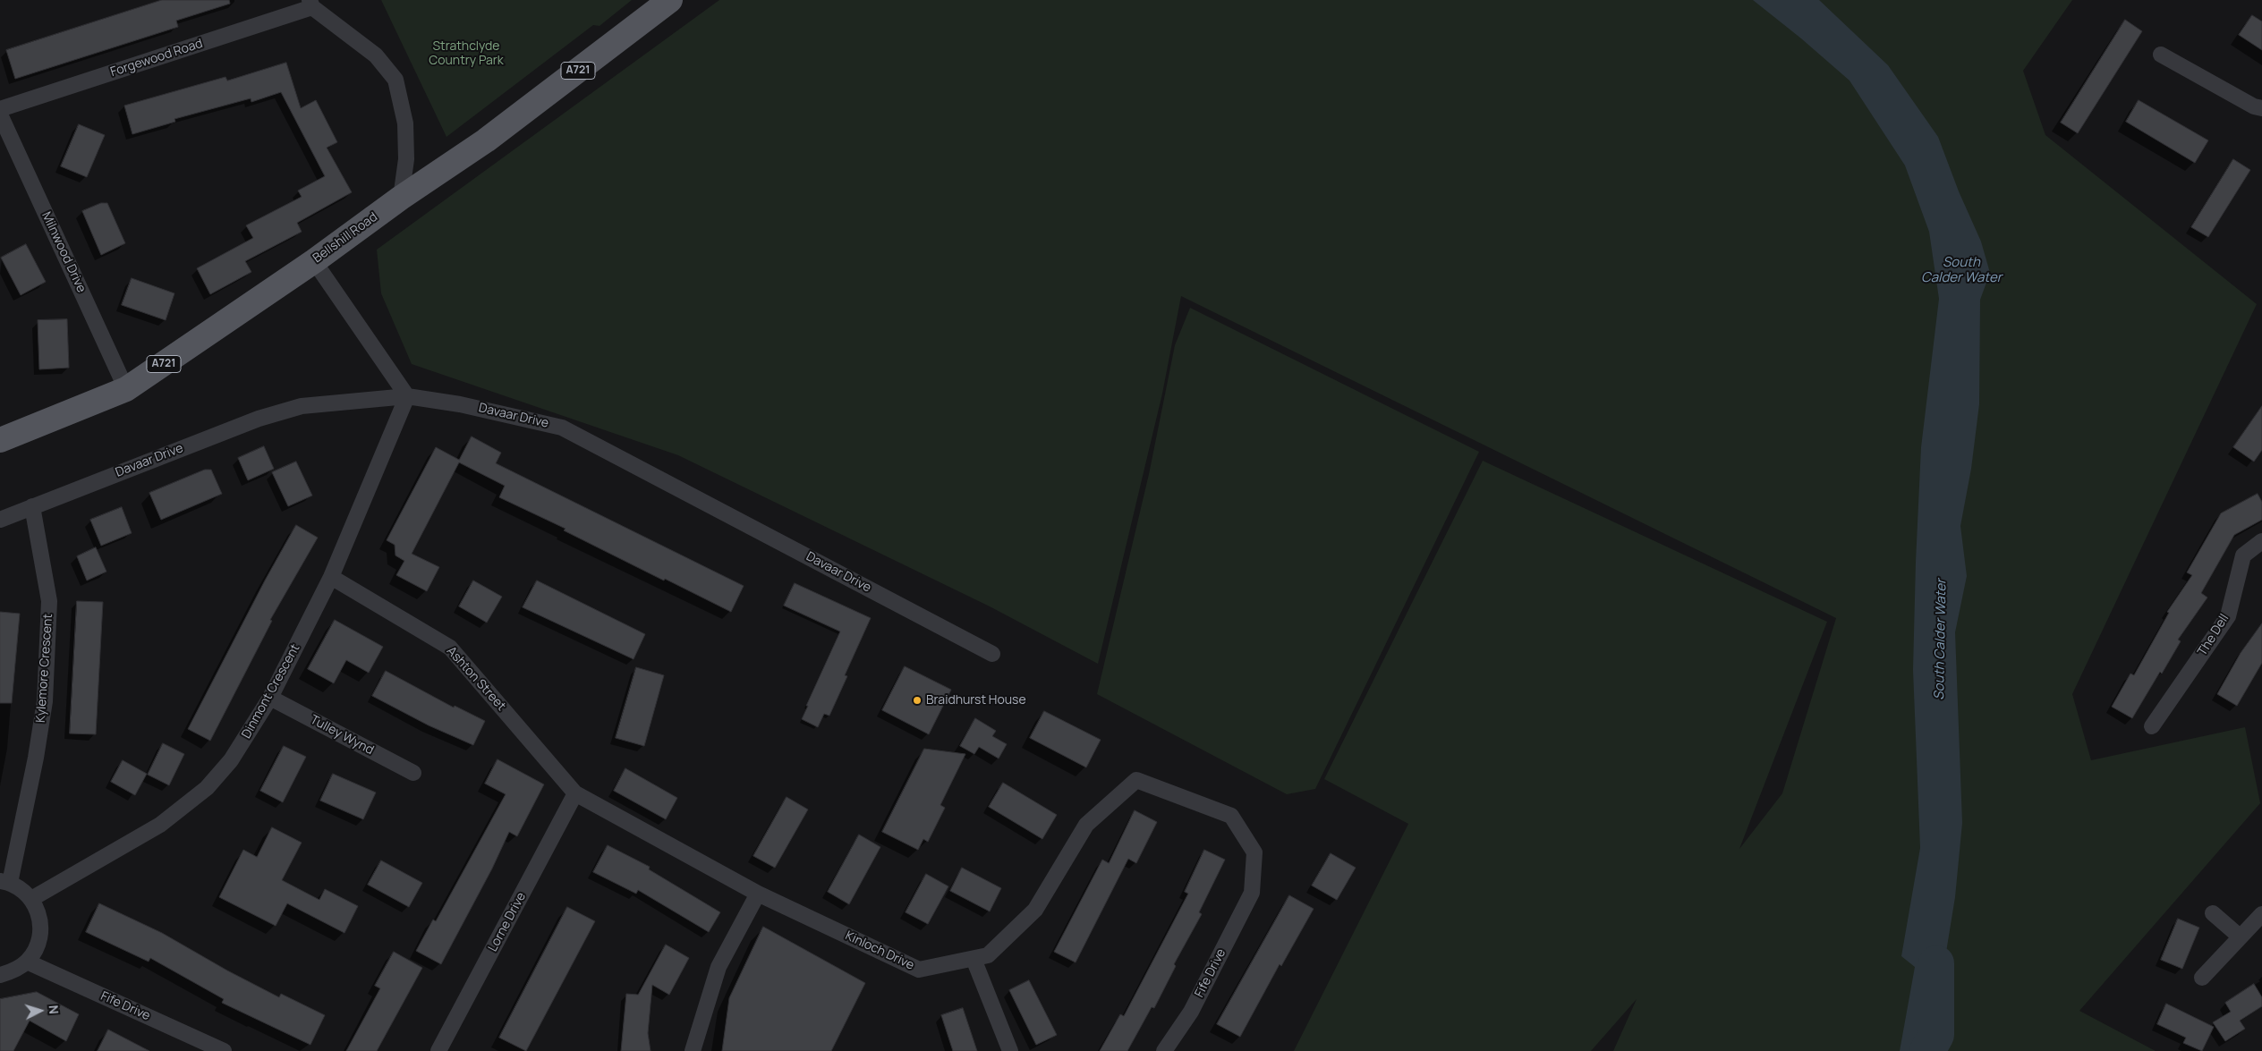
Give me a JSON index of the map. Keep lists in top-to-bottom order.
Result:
{
  "streets": {
    "main road": ["A721", "Bellshill Road"],
    "street": [
      "Forgewood Road",
      "Milnwood Drive",
      "Davaar Drive",
      "The Dell",
      "Kylemore Crescent",
      "Ashton Street",
      "Dinmont Crescent",
      "Tulley Wynd",
      "Lorne Drive",
      "Kinloch Drive",
      "Fife Drive"
    ]
  },
  "crossings": [
    ["Bellshill Road", "Milnwood Drive"],
    ["Davaar Drive", "Kylemore Crescent"],
    ["Davaar Drive", "Dinmont Crescent"],
    ["Kylemore Crescent", "Dinmont Crescent"],
    ["Kylemore Crescent", "Fife Drive"],
    ["Ashton Street", "Dinmont Crescent"],
    ["Ashton Street", "Lorne Drive"],
    ["Ashton Street", "Kinloch Drive"],
    ["Dinmont Crescent", "Tulley Wynd"],
    ["Lorne Drive", "Kinloch Drive"],
    ["Kinloch Drive", "Fife Drive"]
  ],
  "water": ["South Calder Water"],
  "parks": ["Strathclyde Country Park"],
  "places": ["Braidhurst House"],
  "north": "right"
}
